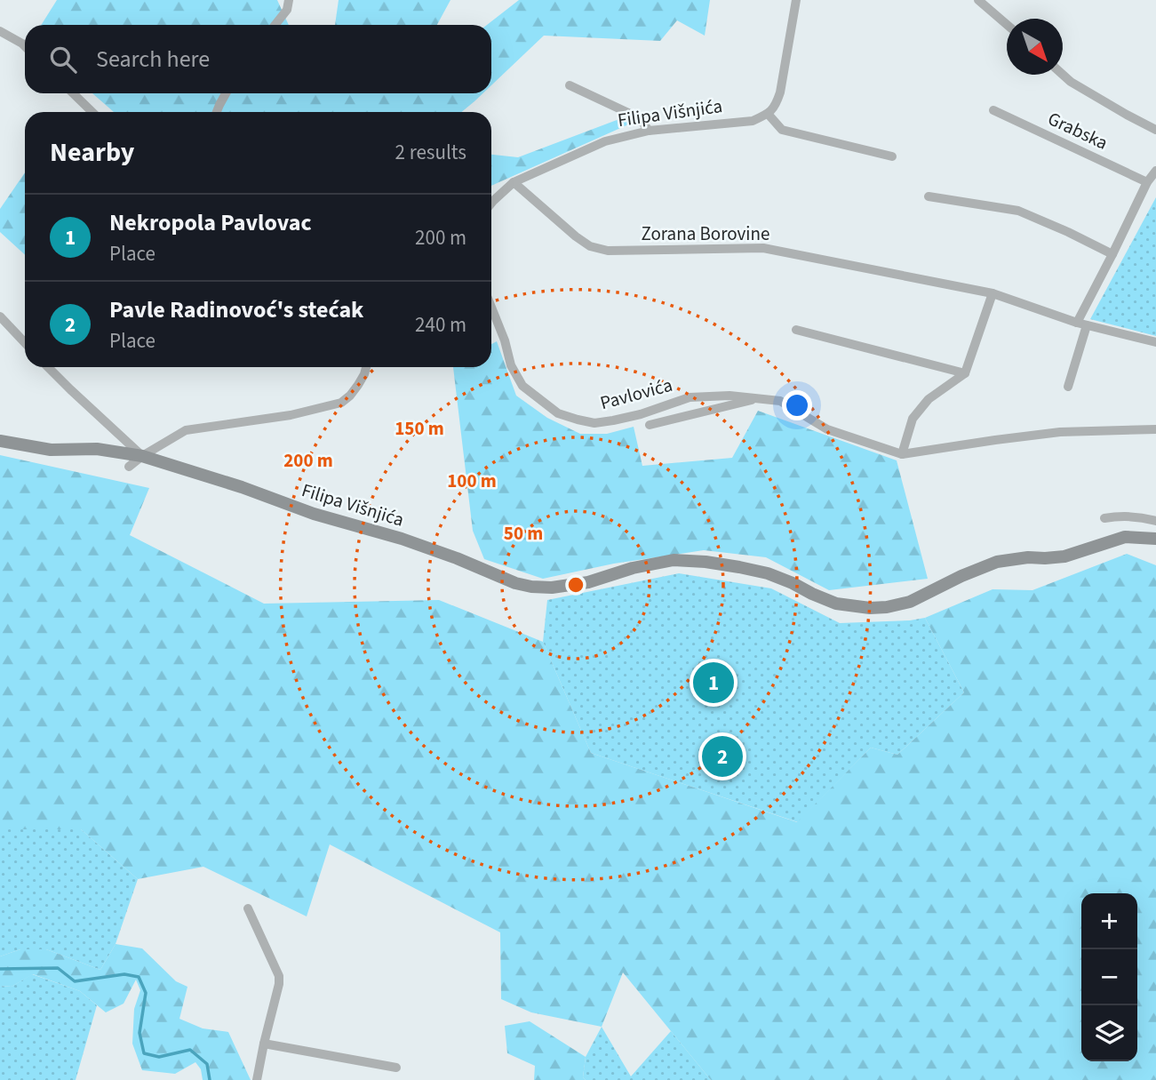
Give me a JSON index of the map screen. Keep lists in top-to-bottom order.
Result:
{
  "streets": {
    "main road": ["Filipa Višnjića"],
    "street": ["Grabska", "Zorana Borovine", "Pavlovića"]
  },
  "crossings": [
    ["Filipa Višnjića", "Zorana Borovine"]
  ],
  "north": "bottom right",
  "page": {
    "search": "Search here",
    "heading": ["Nearby", "2 results"],
    "list": [
      {
        "mark": "1",
        "name": "Nekropola Pavlovac",
        "note": "Place",
        "value": "200 m"
      },
      {
        "mark": "2",
        "name": "Pavle Radinovoć's stećak",
        "note": "Place",
        "value": "240 m"
      }
    ],
    "pins": ["1", "2"],
    "map_buttons": ["+", "−"]
  },
  "rings": [
    "150 m",
    "200 m",
    "100 m",
    "50 m"
  ]
}
